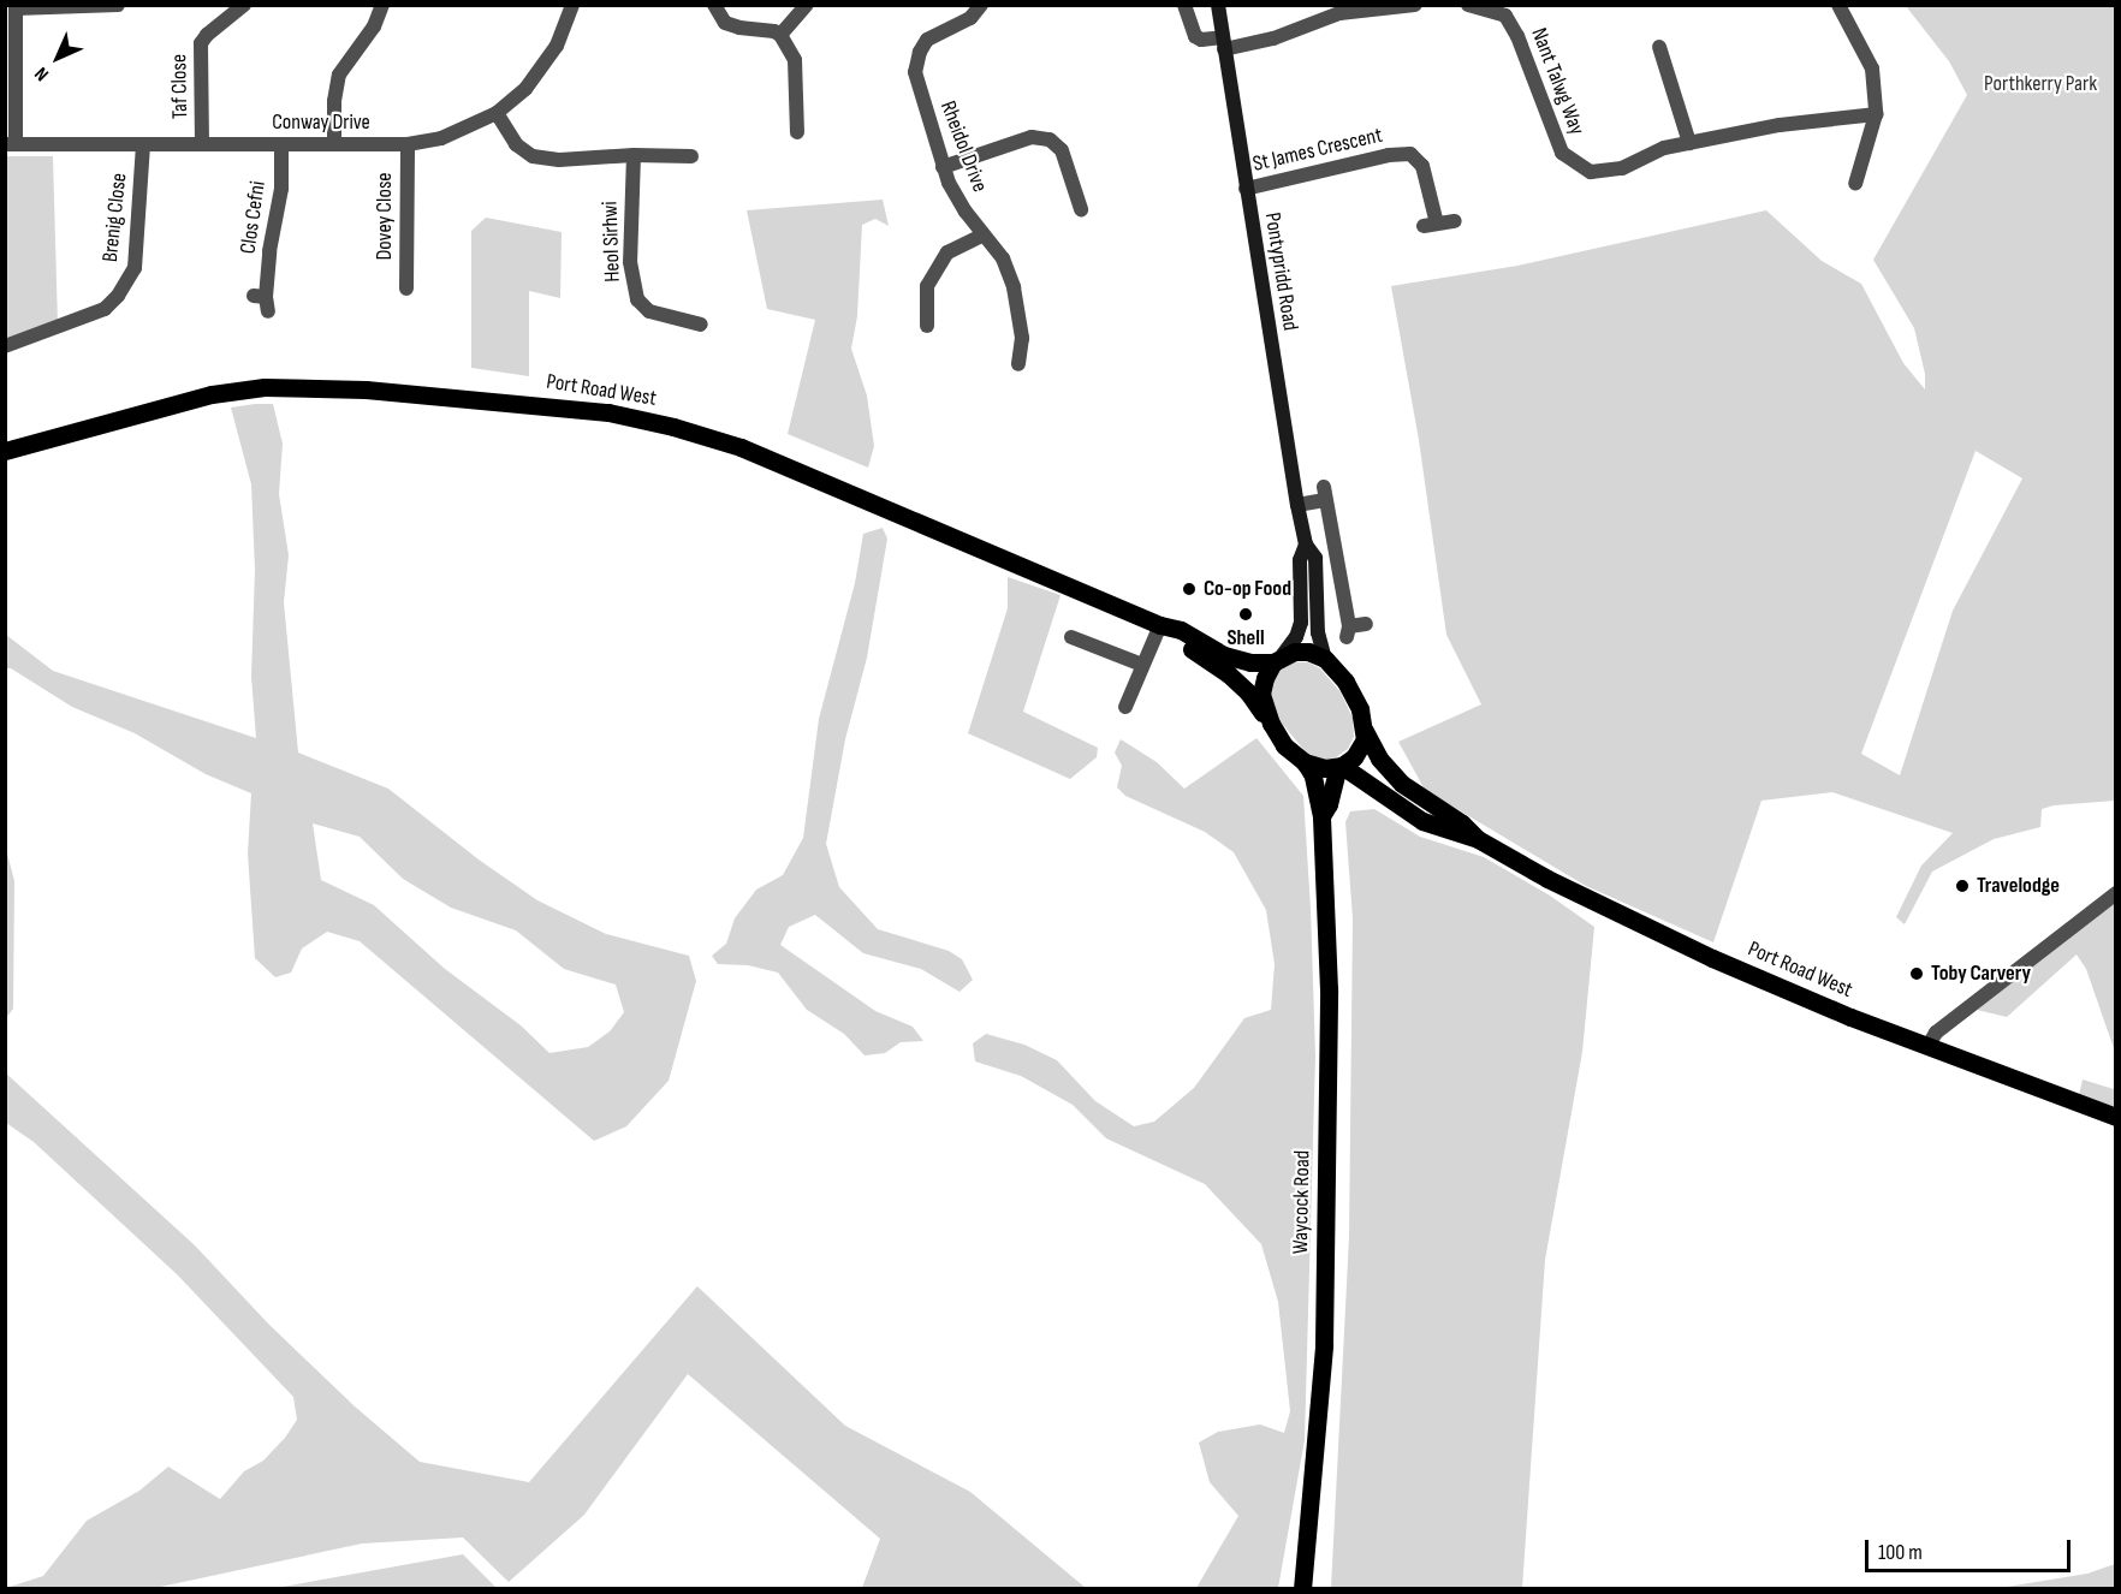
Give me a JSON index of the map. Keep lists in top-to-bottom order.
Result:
{
  "streets": {
    "main road": ["Pontypridd Road", "Port Road West", "Waycock Road"],
    "street": [
      "Nant Talwg Way",
      "Taf Close",
      "Conway Drive",
      "Rheidol Drive",
      "St James Crescent",
      "Dovey Close",
      "Brenig Close",
      "Clos Cefni",
      "Heol Sirhwi"
    ]
  },
  "crossings": [
    ["Taf Close", "Conway Drive"],
    ["Conway Drive", "Dovey Close"],
    ["Conway Drive", "Brenig Close"],
    ["Conway Drive", "Clos Cefni"],
    ["St James Crescent", "Pontypridd Road"],
    ["Pontypridd Road", "Port Road West"],
    ["Pontypridd Road", "Waycock Road"],
    ["Port Road West", "Waycock Road"]
  ],
  "parks": ["Porthkerry Park"],
  "places": [
    "Co-op Food",
    "Shell",
    "Travelodge",
    "Toby Carvery"
  ],
  "scale_bar": "100 m",
  "north": "bottom left"
}
